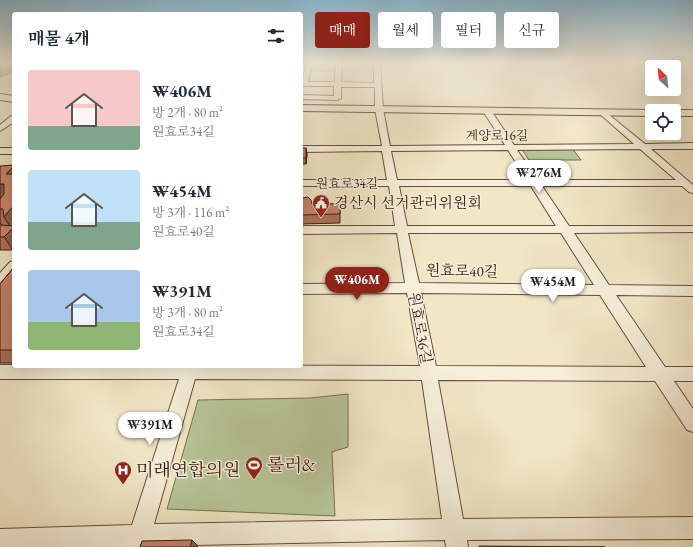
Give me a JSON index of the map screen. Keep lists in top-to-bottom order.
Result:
{
  "streets": {
    "street": [
      "계양로16길",
      "원효로34길",
      "원효로40길",
      "원효로36길"
    ]
  },
  "crossings": [
    ["계양로16길", "원효로36길"],
    ["원효로34길", "원효로36길"],
    ["원효로40길", "원효로36길"]
  ],
  "places": {
    "public building": ["경산시 선거관리위원회"],
    "sports": ["롤러&"],
    "hospital": ["미래연합의원"]
  },
  "north": "top left",
  "page": {
    "chip": [
      "매매",
      "월세",
      "필터",
      "신규"
    ],
    "heading": "매물 4개",
    "list": [
      {
        "name": "₩406M",
        "note": "방 2개 · 80 m² · 원효로34길"
      },
      {
        "name": "₩454M",
        "note": "방 3개 · 116 m² · 원효로40길"
      },
      {
        "name": "₩391M",
        "note": "방 3개 · 80 m² · 원효로34길"
      }
    ],
    "price": [
      "₩276M",
      "₩406M",
      "₩454M",
      "₩391M"
    ]
  }
}
